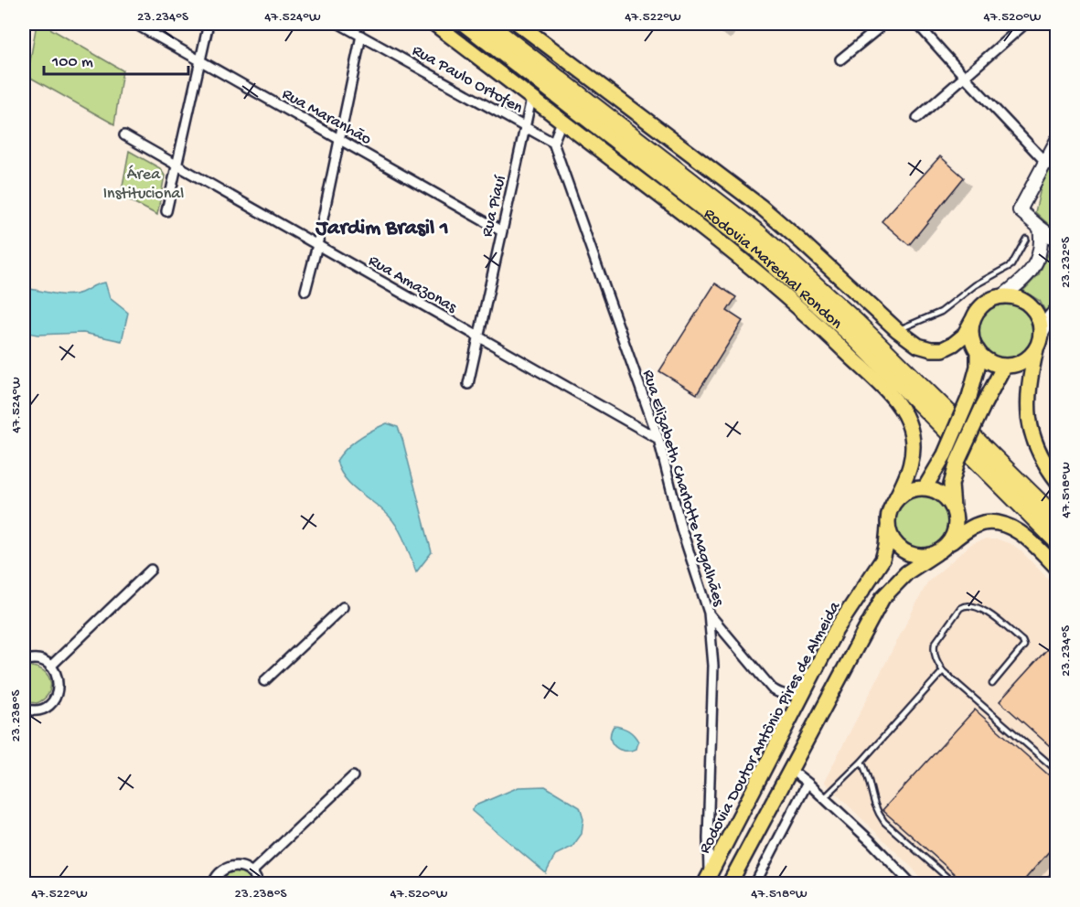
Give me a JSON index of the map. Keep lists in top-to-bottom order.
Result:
{
  "streets": {
    "highway": ["Rodovia Marechal Rondon"],
    "main road": ["Rodovia Doutor Antônio Pires de Almeida"],
    "street": [
      "Rua Paulo Ortofen",
      "Rua Maranhão",
      "Rua Piauí",
      "Rua Amazonas",
      "Rua Elizabeth Charlotte Magalhães"
    ]
  },
  "crossings": [
    ["Rua Paulo Ortofen", "Rua Piauí"],
    ["Rua Paulo Ortofen", "Rua Elizabeth Charlotte Magalhães"],
    ["Rua Maranhão", "Rua Piauí"],
    ["Rua Piauí", "Rua Amazonas"],
    ["Rua Amazonas", "Rua Elizabeth Charlotte Magalhães"],
    ["Rua Elizabeth Charlotte Magalhães", "Rodovia Doutor Antônio Pires de Almeida"]
  ],
  "districts": ["Jardim Brasil 1"],
  "parks": ["Área Institucional"],
  "scale_bar": "100 m",
  "coordinates": [
    "23.234°S",
    "47.524°W",
    "47.522°W",
    "47.520°W",
    "23.232°S",
    "47.518°W",
    "23.238°S"
  ]
}
